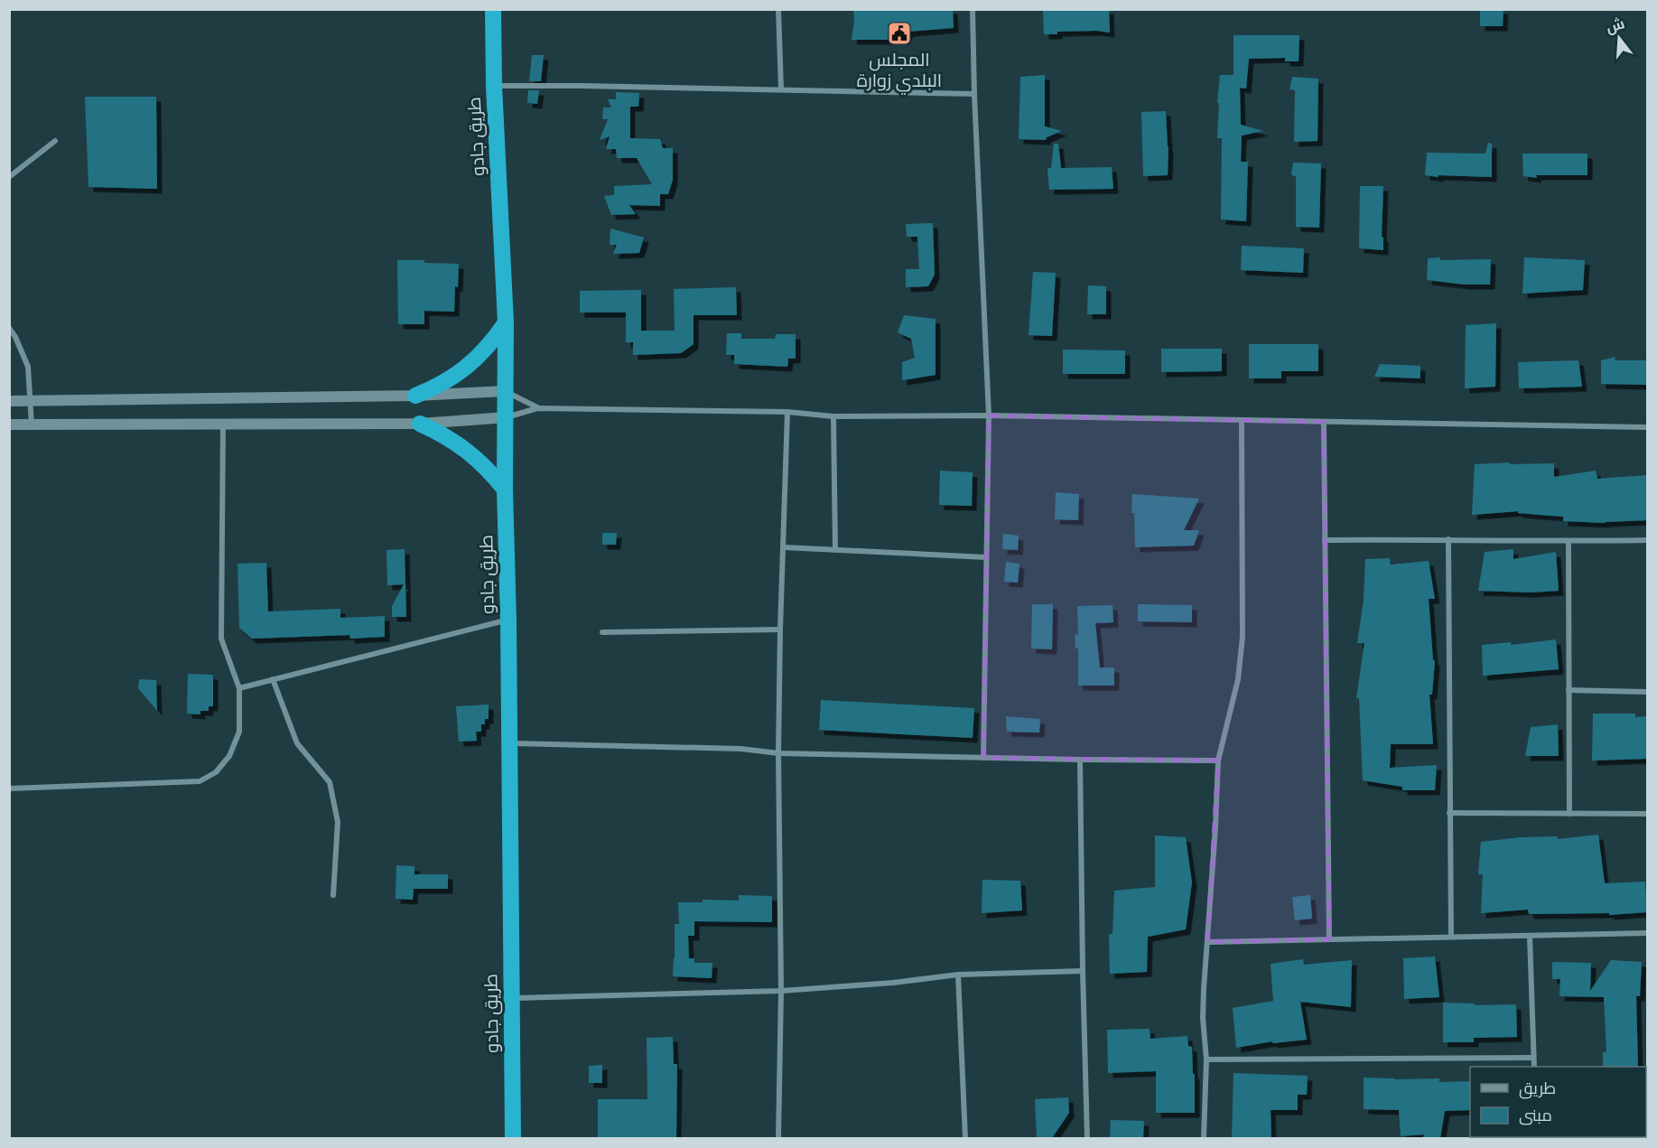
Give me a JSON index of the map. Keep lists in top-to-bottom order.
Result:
{
  "streets": {
    "highway": ["طريق جادو"]
  },
  "places": {
    "public building": ["المجلس البلدي زوارة"]
  },
  "legend": ["طريق", "مبنى"],
  "north": "top"
}
